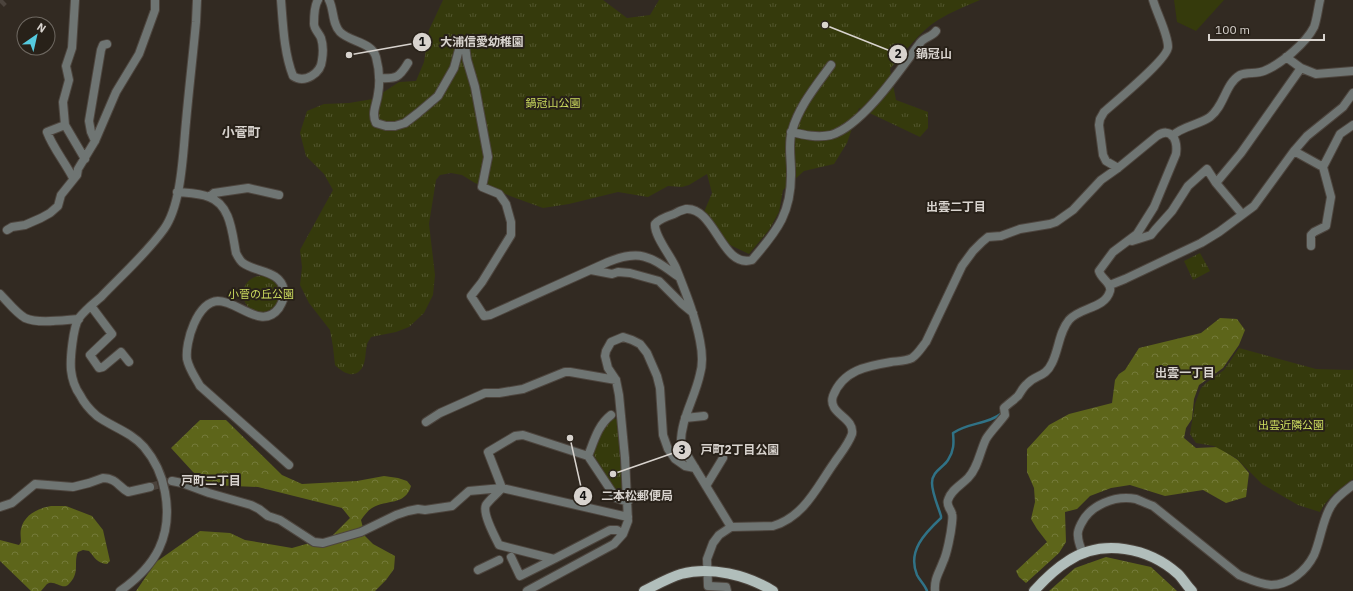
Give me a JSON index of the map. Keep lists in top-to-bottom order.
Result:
{
  "districts": [
    "小菅町",
    "出雲二丁目",
    "出雲一丁目",
    "戸町二丁目"
  ],
  "parks": ["鍋冠山公園", "小菅の丘公園", "出雲近隣公園"],
  "places": [
    "鍋冠山",
    "大浦信愛幼稚園",
    "二本松郵便局",
    "戸町2丁目公園"
  ],
  "scale_bar": "100 m",
  "north": "top right"
}
